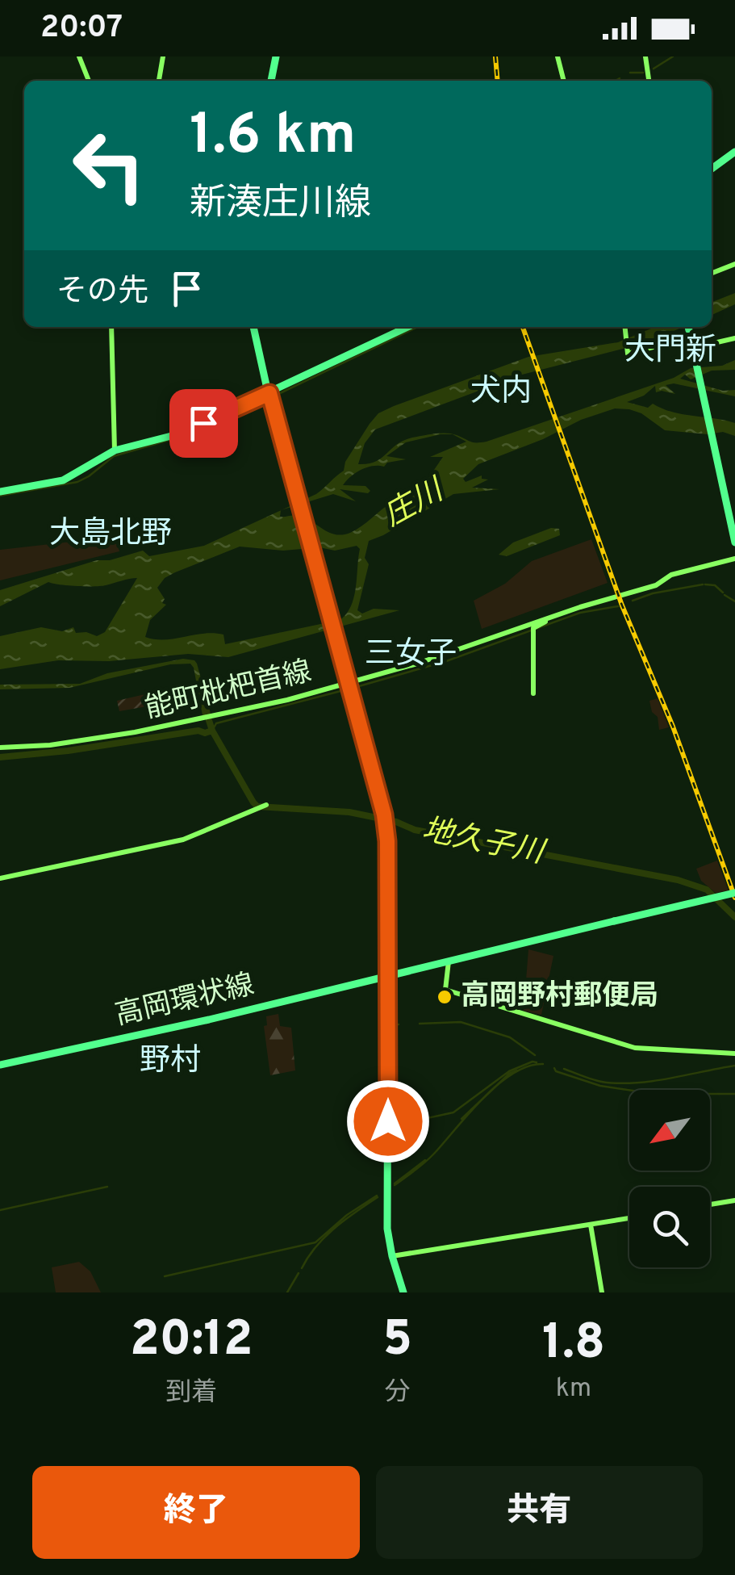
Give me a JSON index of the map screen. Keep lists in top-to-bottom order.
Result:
{
  "streets": {
    "main road": ["高岡環状線"],
    "street": ["能町枇杷首線"]
  },
  "districts": [
    "大門新",
    "犬内",
    "大島北野",
    "三女子",
    "野村"
  ],
  "water": ["庄川", "地久子川"],
  "places": ["高岡野村郵便局"],
  "north": "bottom left",
  "page": {
    "status": "20:07",
    "turn": ["1.6 km", "新湊庄川線"],
    "then": "その先",
    "eta": [
      "20:12",
      "到着",
      "5",
      "分",
      "1.8",
      "km"
    ],
    "buttons": ["終了", "共有"]
  }
}
